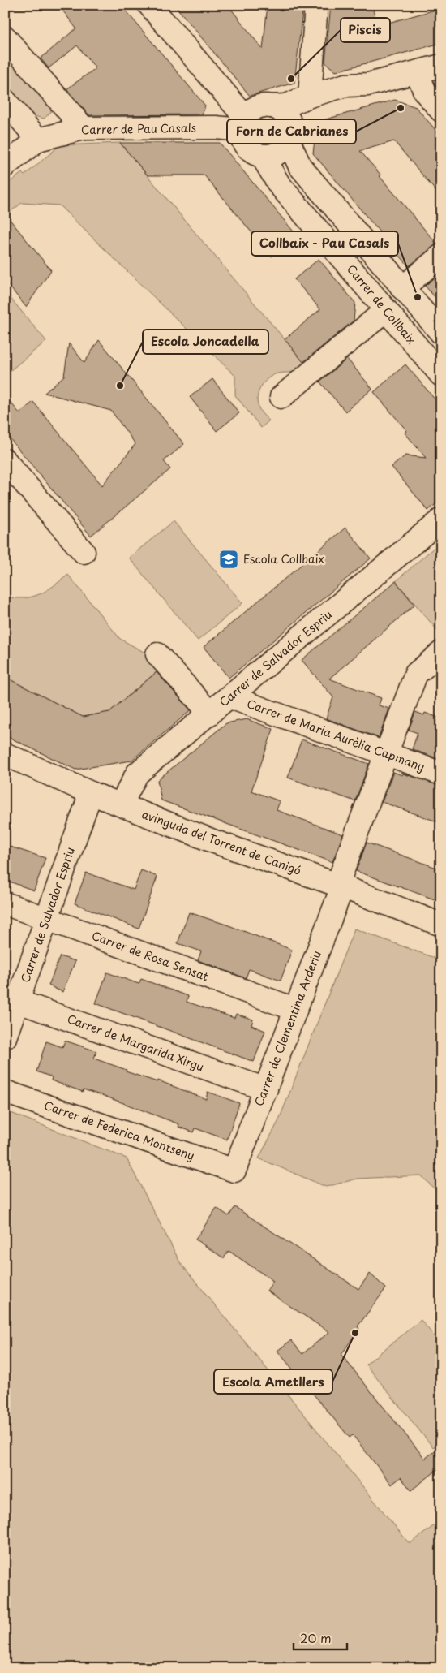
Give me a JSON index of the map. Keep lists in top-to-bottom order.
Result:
{
  "streets": {
    "street": [
      "Carrer de Pau Casals",
      "Carrer de Collbaix",
      "Carrer de Salvador Espriu",
      "Carrer de Maria Aurèlia Capmany",
      "avinguda del Torrent de Canigó",
      "Carrer de Rosa Sensat",
      "Carrer de Clementina Arderiu",
      "Carrer de Margarida Xirgu",
      "Carrer de Federica Montseny"
    ]
  },
  "crossings": [
    ["Carrer de Pau Casals", "Carrer de Collbaix"],
    ["Carrer de Salvador Espriu", "Carrer de Maria Aurèlia Capmany"],
    ["Carrer de Salvador Espriu", "avinguda del Torrent de Canigó"],
    ["Carrer de Salvador Espriu", "Carrer de Rosa Sensat"],
    ["Carrer de Salvador Espriu", "Carrer de Margarida Xirgu"],
    ["Carrer de Maria Aurèlia Capmany", "Carrer de Clementina Arderiu"],
    ["avinguda del Torrent de Canigó", "Carrer de Clementina Arderiu"],
    ["Carrer de Rosa Sensat", "Carrer de Clementina Arderiu"],
    ["Carrer de Clementina Arderiu", "Carrer de Margarida Xirgu"],
    ["Carrer de Clementina Arderiu", "Carrer de Federica Montseny"]
  ],
  "places": {
    "other": [
      "Piscis",
      "Forn de Cabrianes",
      "Collbaix - Pau Casals",
      "Escola Joncadella",
      "Escola Ametllers"
    ],
    "school or university": ["Escola Collbaix"]
  },
  "scale_bar": "20 m"
}
